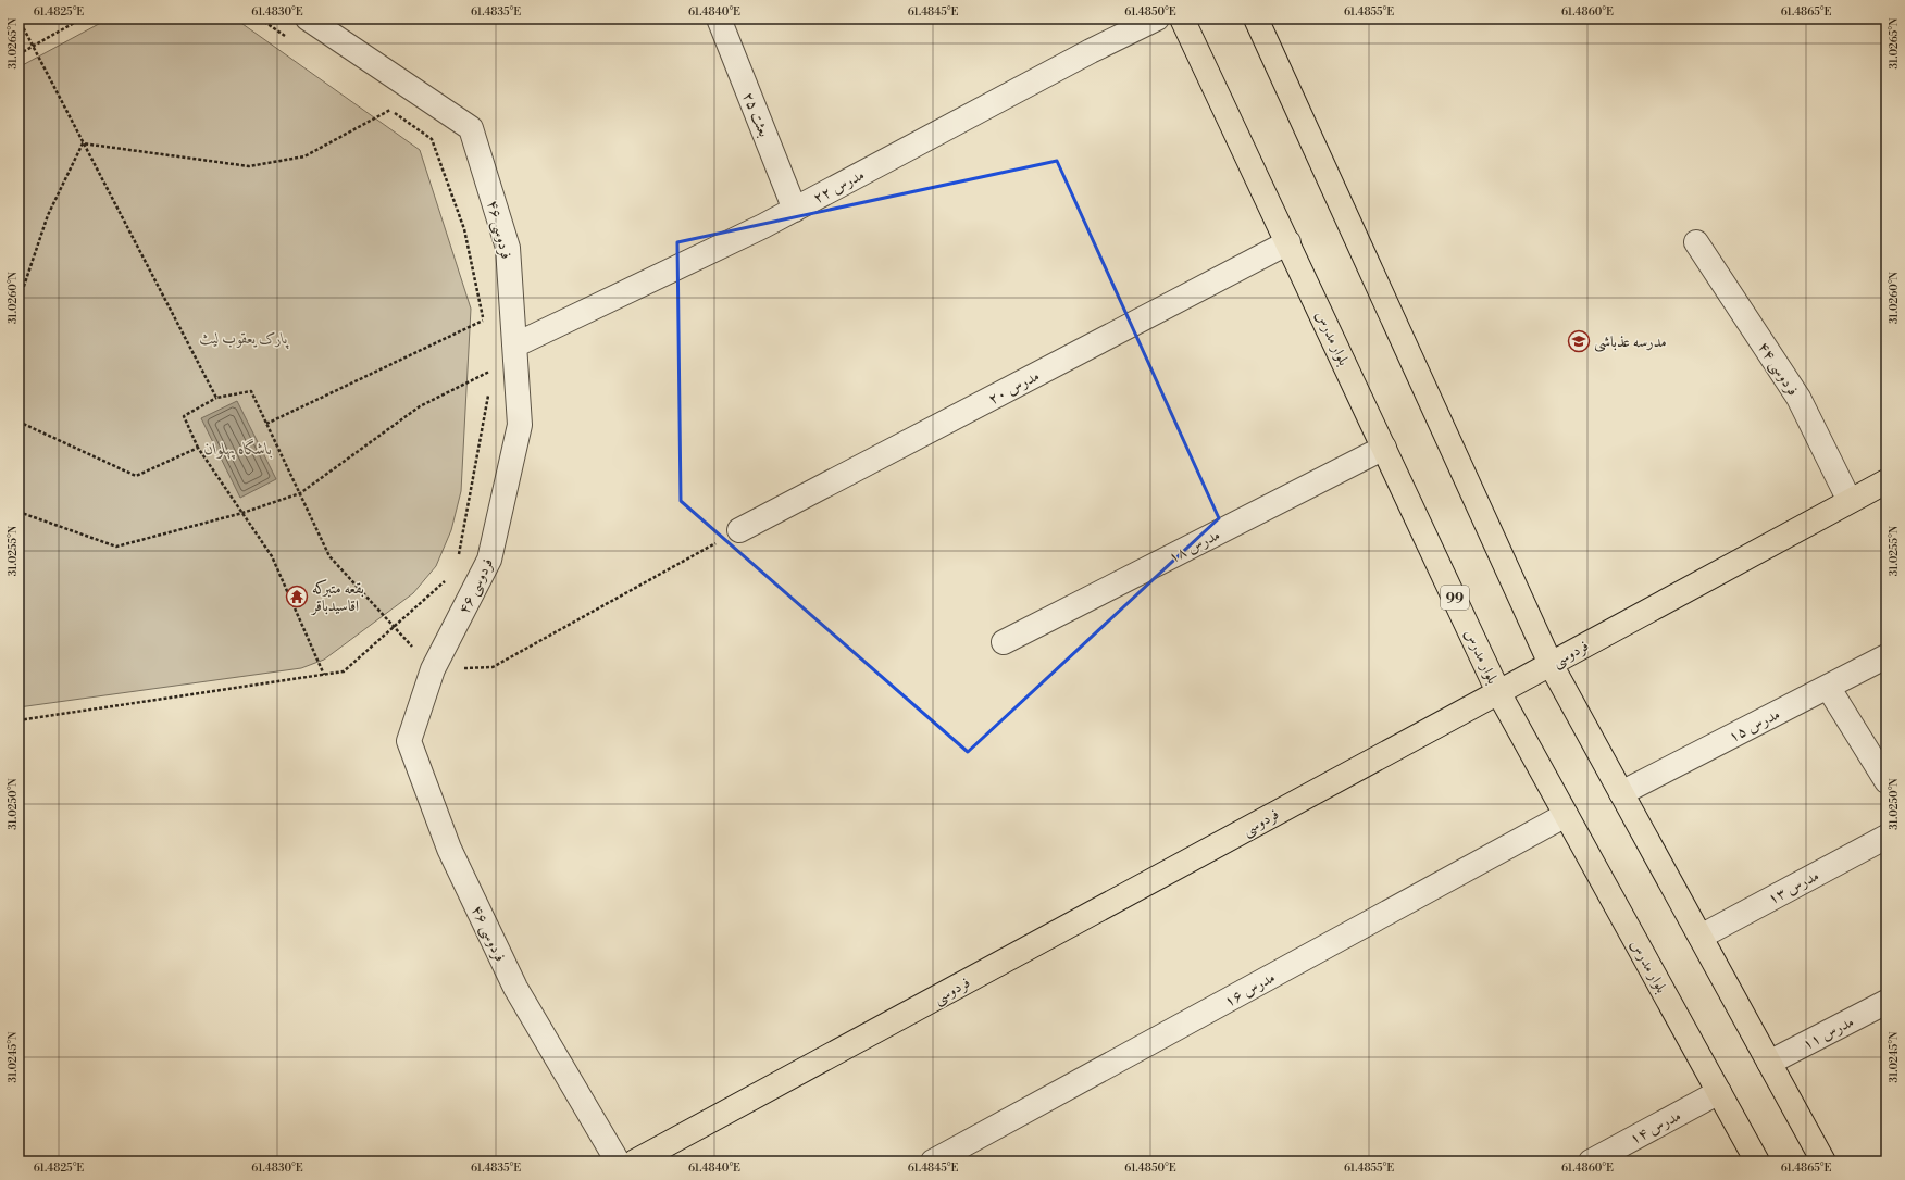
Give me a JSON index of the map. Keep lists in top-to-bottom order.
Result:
{
  "streets": {
    "main road": ["بلوار مدرس", "99", "فردوسی"],
    "street": [
      "بعثت ۲۵",
      "مدرس ۲۲",
      "فردوسی ۴۶",
      "فردوسی ۴۴",
      "مدرس ۲۰",
      "مدرس ۱۸",
      "مدرس ۱۵",
      "مدرس ۱۳",
      "مدرس ۱۶",
      "مدرس ۱۱",
      "مدرس ۱۴"
    ]
  },
  "crossings": [
    ["بعثت ۲۵", "مدرس ۲۲"],
    ["مدرس ۲۲", "فردوسی ۴۶"],
    ["بلوار مدرس", "مدرس ۲۰"],
    ["بلوار مدرس", "مدرس ۱۸"],
    ["بلوار مدرس", "فردوسی"],
    ["بلوار مدرس", "مدرس ۱۶"],
    ["بلوار مدرس", "مدرس ۱۴"],
    ["فردوسی ۴۴", "فردوسی"]
  ],
  "water": ["باشگاه پهلوان"],
  "parks": ["پارک یعقوب لیث"],
  "places": {
    "school or university": ["مدرسه عذباشی"],
    "temple": ["بقعه متبرکه اقاسیدباقر"]
  },
  "coordinates": [
    "61.4825°E",
    "61.4830°E",
    "61.4835°E",
    "61.4840°E",
    "61.4845°E",
    "61.4850°E",
    "61.4855°E",
    "61.4860°E",
    "61.4865°E",
    "31.0265°N",
    "31.0260°N",
    "31.0255°N",
    "31.0250°N",
    "31.0245°N"
  ]
}
